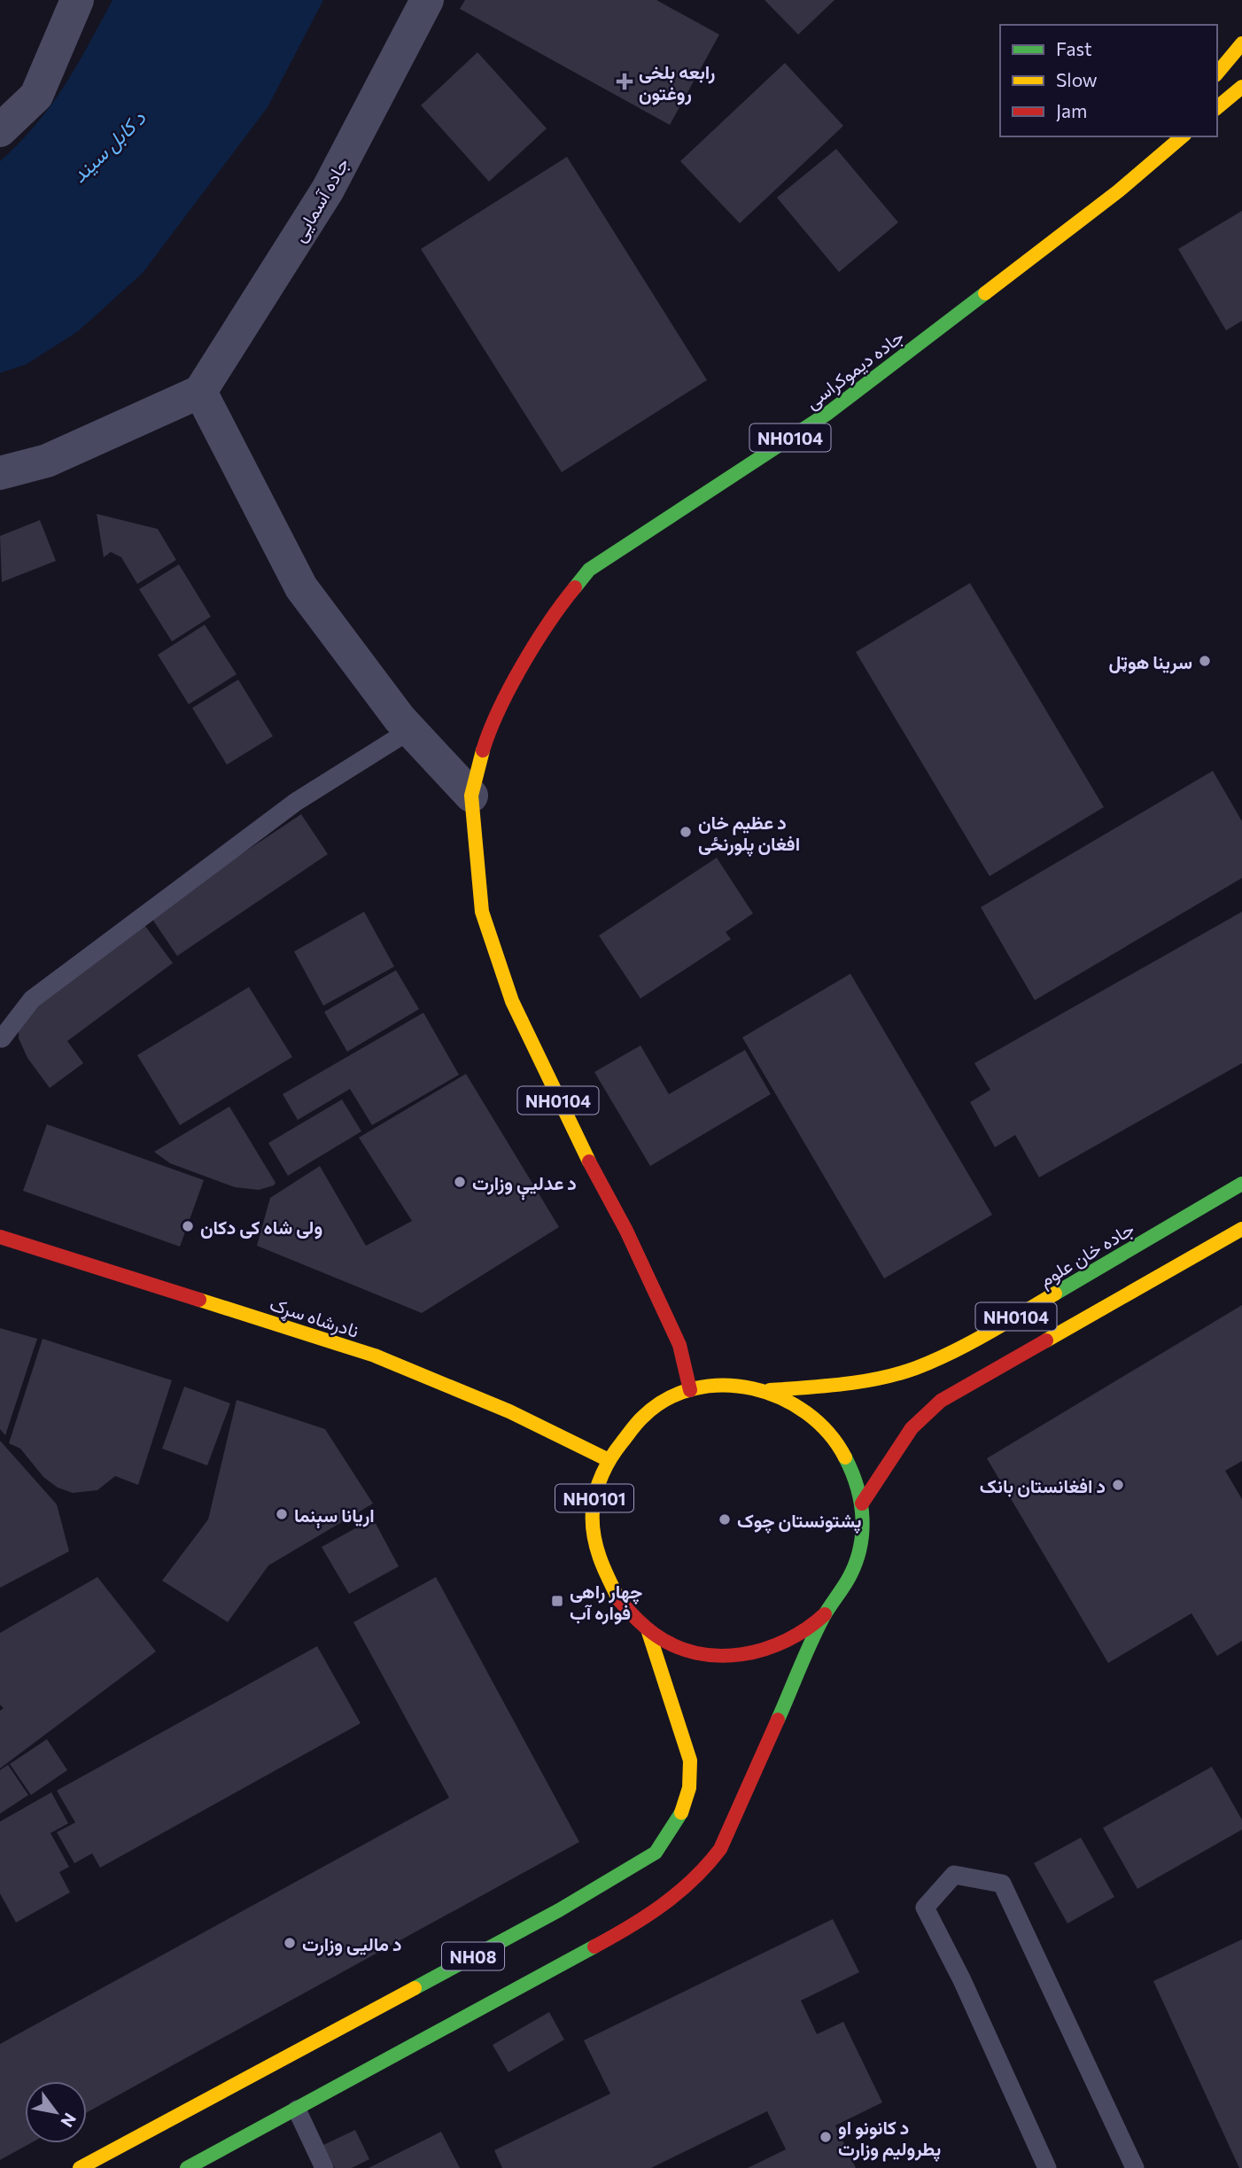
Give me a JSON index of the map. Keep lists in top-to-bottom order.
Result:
{
  "streets": {
    "main road": [
      "جاده دیموکراسی",
      "NH0104",
      "جادہ خان علوم",
      "نادرشاه سړک",
      "NH0101",
      "NH08"
    ],
    "street": ["جاده آسمایی"]
  },
  "crossings": [
    ["جاده دیموکراسی", "NH0104"],
    ["NH0104", "NH0101"],
    ["جادہ خان علوم", "NH0101"],
    ["نادرشاه سړک", "NH0101"],
    ["NH0101", "NH08"]
  ],
  "water": ["د کابل سيند"],
  "places": {
    "health": ["رابعه بلخی روغتون"],
    "other": [
      "سرینا هوټل",
      "د عظیم خان افغان پلورنځی",
      "د عدلیې وزارت",
      "ولی شاہ کی دکان",
      "د افغانستان بانک",
      "اريانا سېنما",
      "پشتونستان چوک",
      "د مالیی وزارت",
      "د کانونو او پطرولیم وزارت"
    ],
    "transit": ["چهار راهی فواره آب"]
  },
  "legend": ["Fast", "Slow", "Jam"],
  "north": "bottom right"
}
